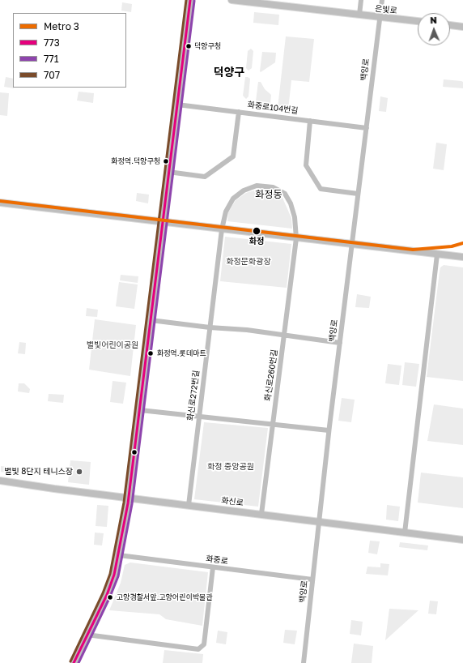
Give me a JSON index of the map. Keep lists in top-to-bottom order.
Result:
{
  "streets": {
    "main road": ["은빛로", "화신로"],
    "street": [
      "백양로",
      "화중로104번길",
      "화신로260번길",
      "화신로272번길",
      "화중로"
    ]
  },
  "crossings": [
    ["은빛로", "백양로"],
    ["백양로", "화중로104번길"],
    ["백양로", "화신로"],
    ["백양로", "화중로"],
    ["화신로260번길", "화신로272번길"],
    ["화신로260번길", "화신로"],
    ["화신로272번길", "화신로"]
  ],
  "districts": ["덕양구", "화정동"],
  "parks": ["화정문화광장", "별빛어린이공원", "화정 중앙공원"],
  "places": [
    "덕양구청",
    "화정역.덕양구청",
    "화정",
    "화정역.롯데마트",
    "별빛 8단지 테니스장",
    "고양경찰서앞.고양어린이박물관"
  ],
  "lines": [
    "transit line 773",
    "transit line 707",
    "transit line 771",
    "metro line 3"
  ],
  "legend": [
    "Metro 3",
    "773",
    "771",
    "707"
  ],
  "north": "top"
}
